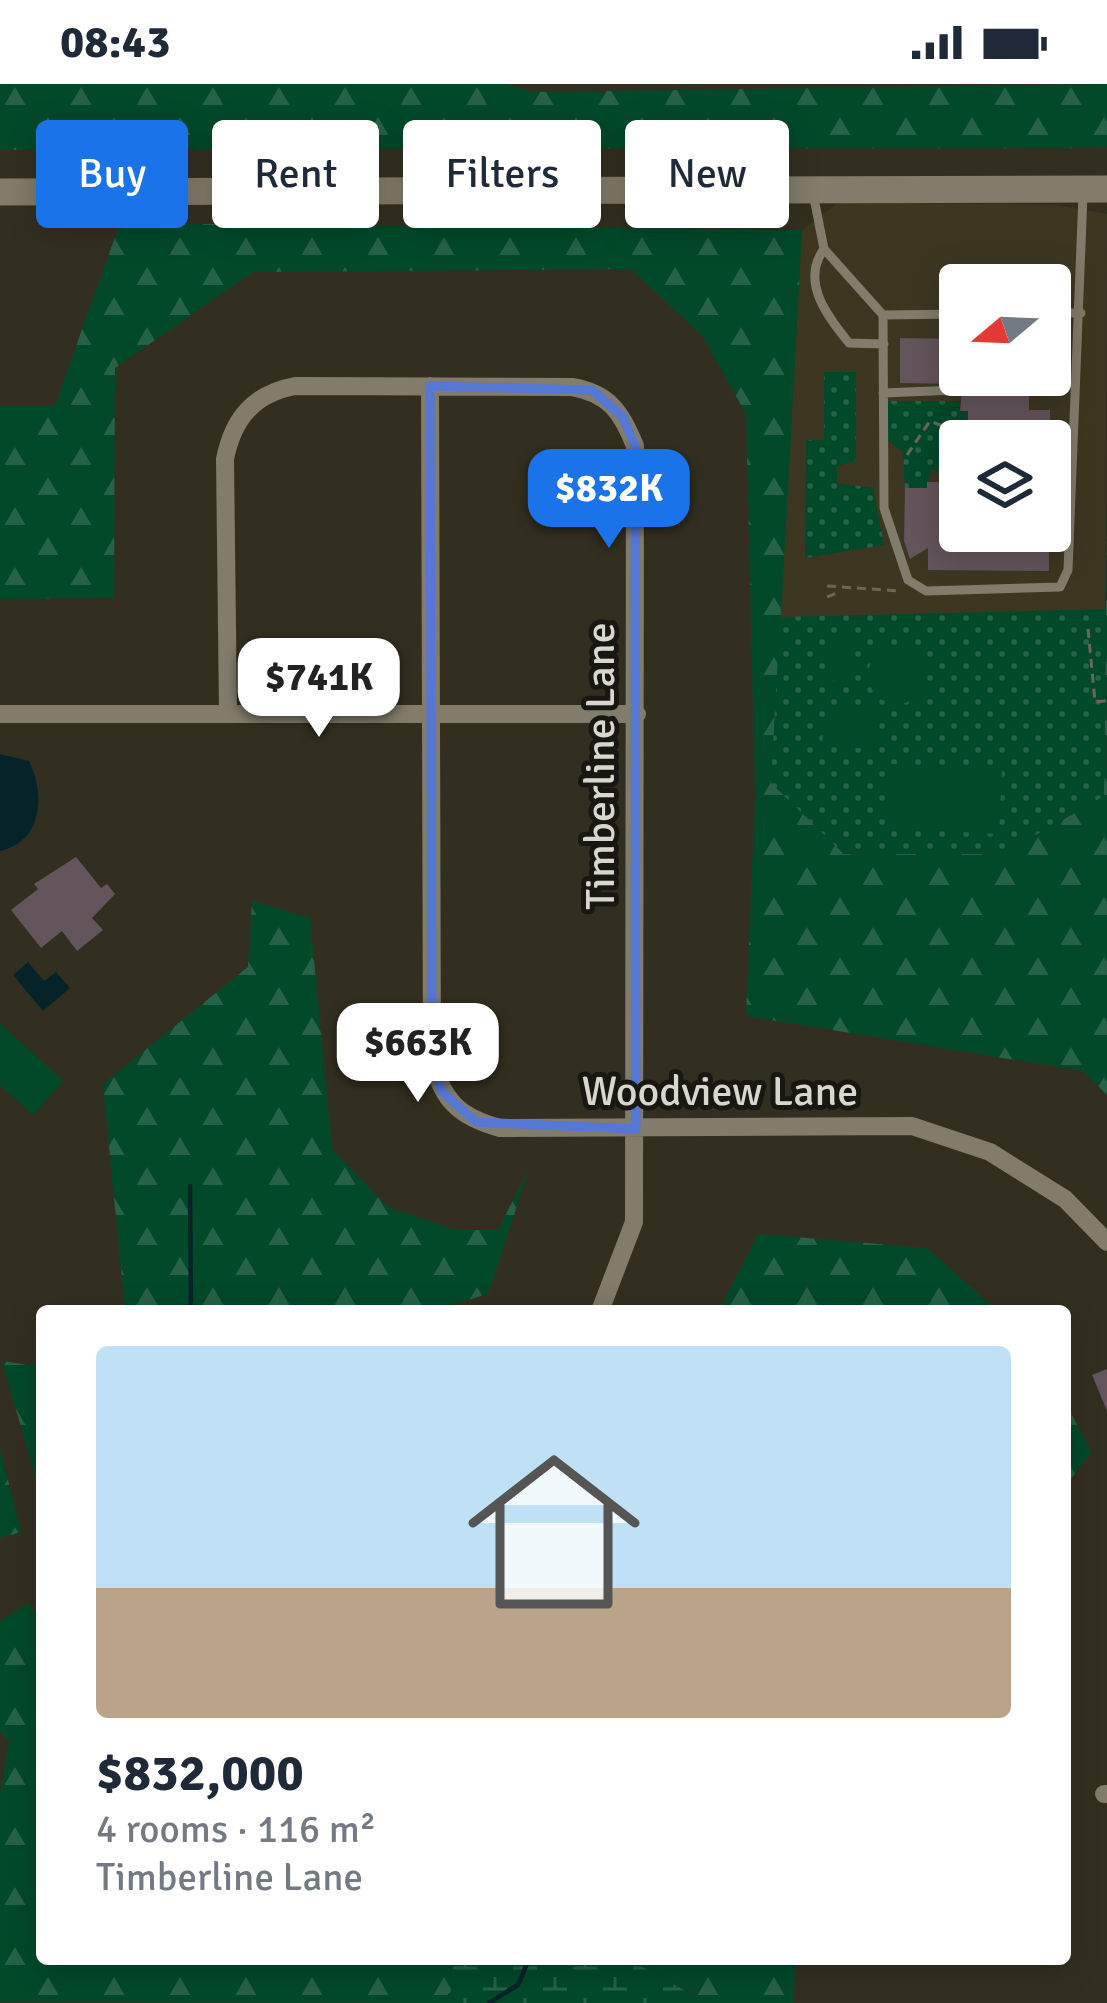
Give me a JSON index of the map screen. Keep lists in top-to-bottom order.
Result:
{
  "streets": {
    "street": ["Timberline Lane", "Woodview Lane"]
  },
  "crossings": [
    ["Timberline Lane", "Woodview Lane"]
  ],
  "north": "left",
  "page": {
    "status": "08:43",
    "chip": [
      "Buy",
      "Rent",
      "Filters",
      "New"
    ],
    "price": ["$832K", "$741K", "$663K"],
    "list": [
      {
        "name": "$832,000",
        "note": "4 rooms · 116 m² · Timberline Lane"
      }
    ]
  }
}
